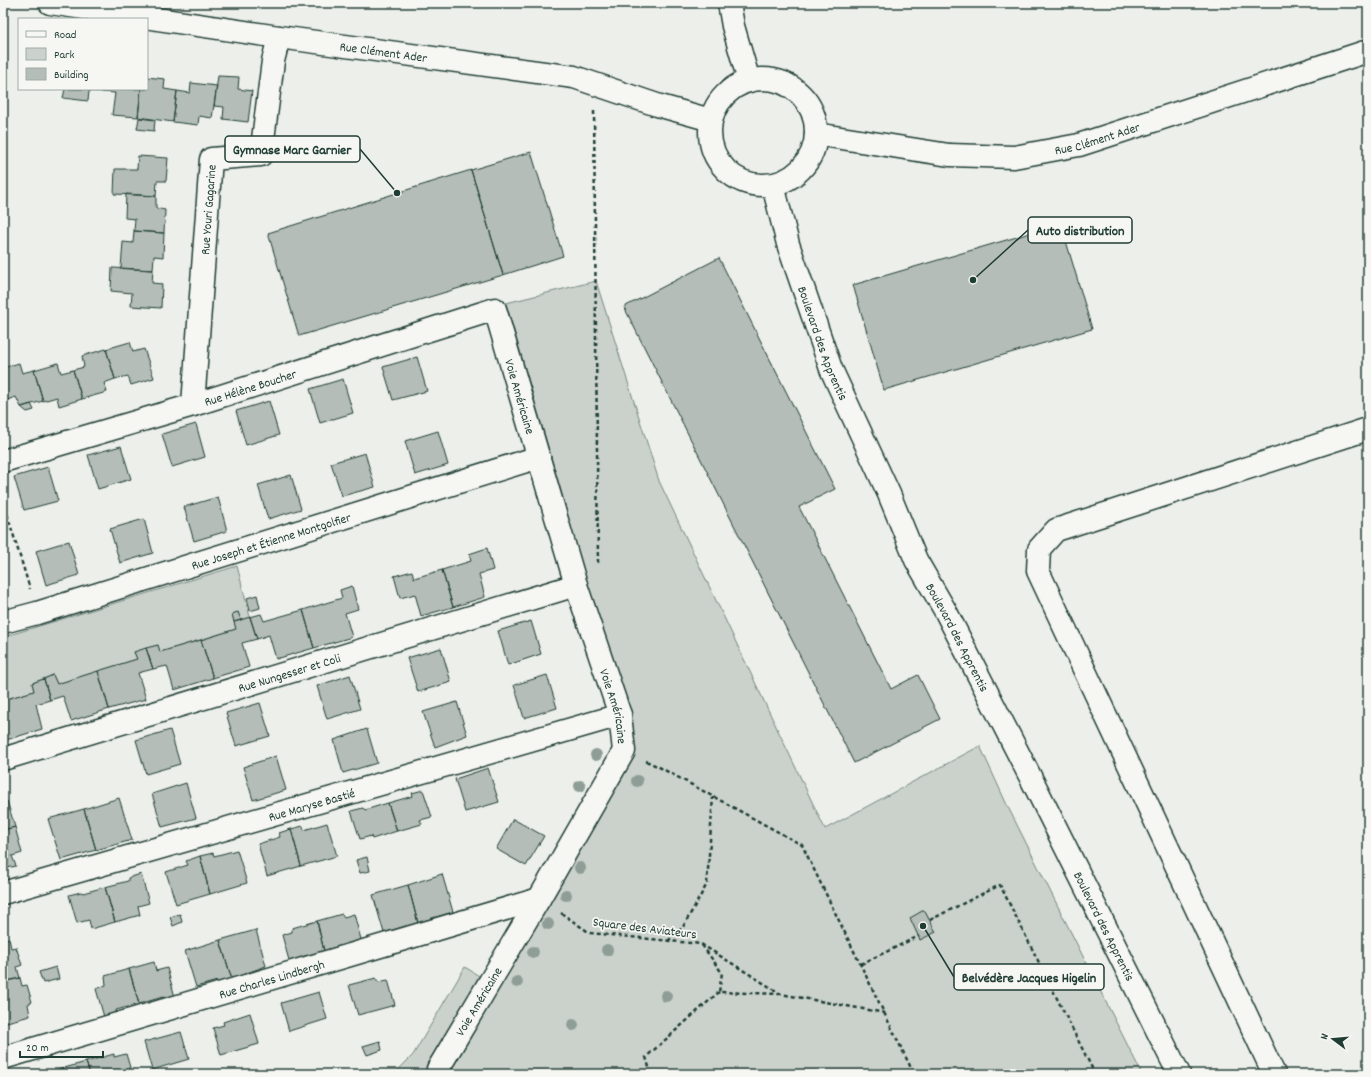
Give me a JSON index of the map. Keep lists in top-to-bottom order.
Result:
{
  "streets": {
    "street": [
      "Rue Clément Ader",
      "Rue Youri Gagarine",
      "Boulevard des Apprentis",
      "Rue Hélène Boucher",
      "Voie Américaine",
      "Rue Joseph et Étienne Montgolfier",
      "Rue Nungesser et Coli",
      "Rue Maryse Bastié",
      "Rue Charles Lindbergh"
    ],
    "path": ["Square des Aviateurs"]
  },
  "crossings": [
    ["Rue Clément Ader", "Rue Youri Gagarine"],
    ["Rue Clément Ader", "Boulevard des Apprentis"],
    ["Rue Youri Gagarine", "Rue Hélène Boucher"],
    ["Rue Hélène Boucher", "Voie Américaine"],
    ["Voie Américaine", "Rue Joseph et Étienne Montgolfier"],
    ["Voie Américaine", "Rue Nungesser et Coli"],
    ["Voie Américaine", "Rue Maryse Bastié"],
    ["Voie Américaine", "Square des Aviateurs"],
    ["Voie Américaine", "Rue Charles Lindbergh"],
    ["Square des Aviateurs", "Rue Charles Lindbergh"]
  ],
  "places": ["Gymnase Marc Garnier", "Auto distribution", "Belvédère Jacques Higelin"],
  "legend": ["Road", "Park", "Building"],
  "scale_bar": "20 m",
  "north": "left"
}
